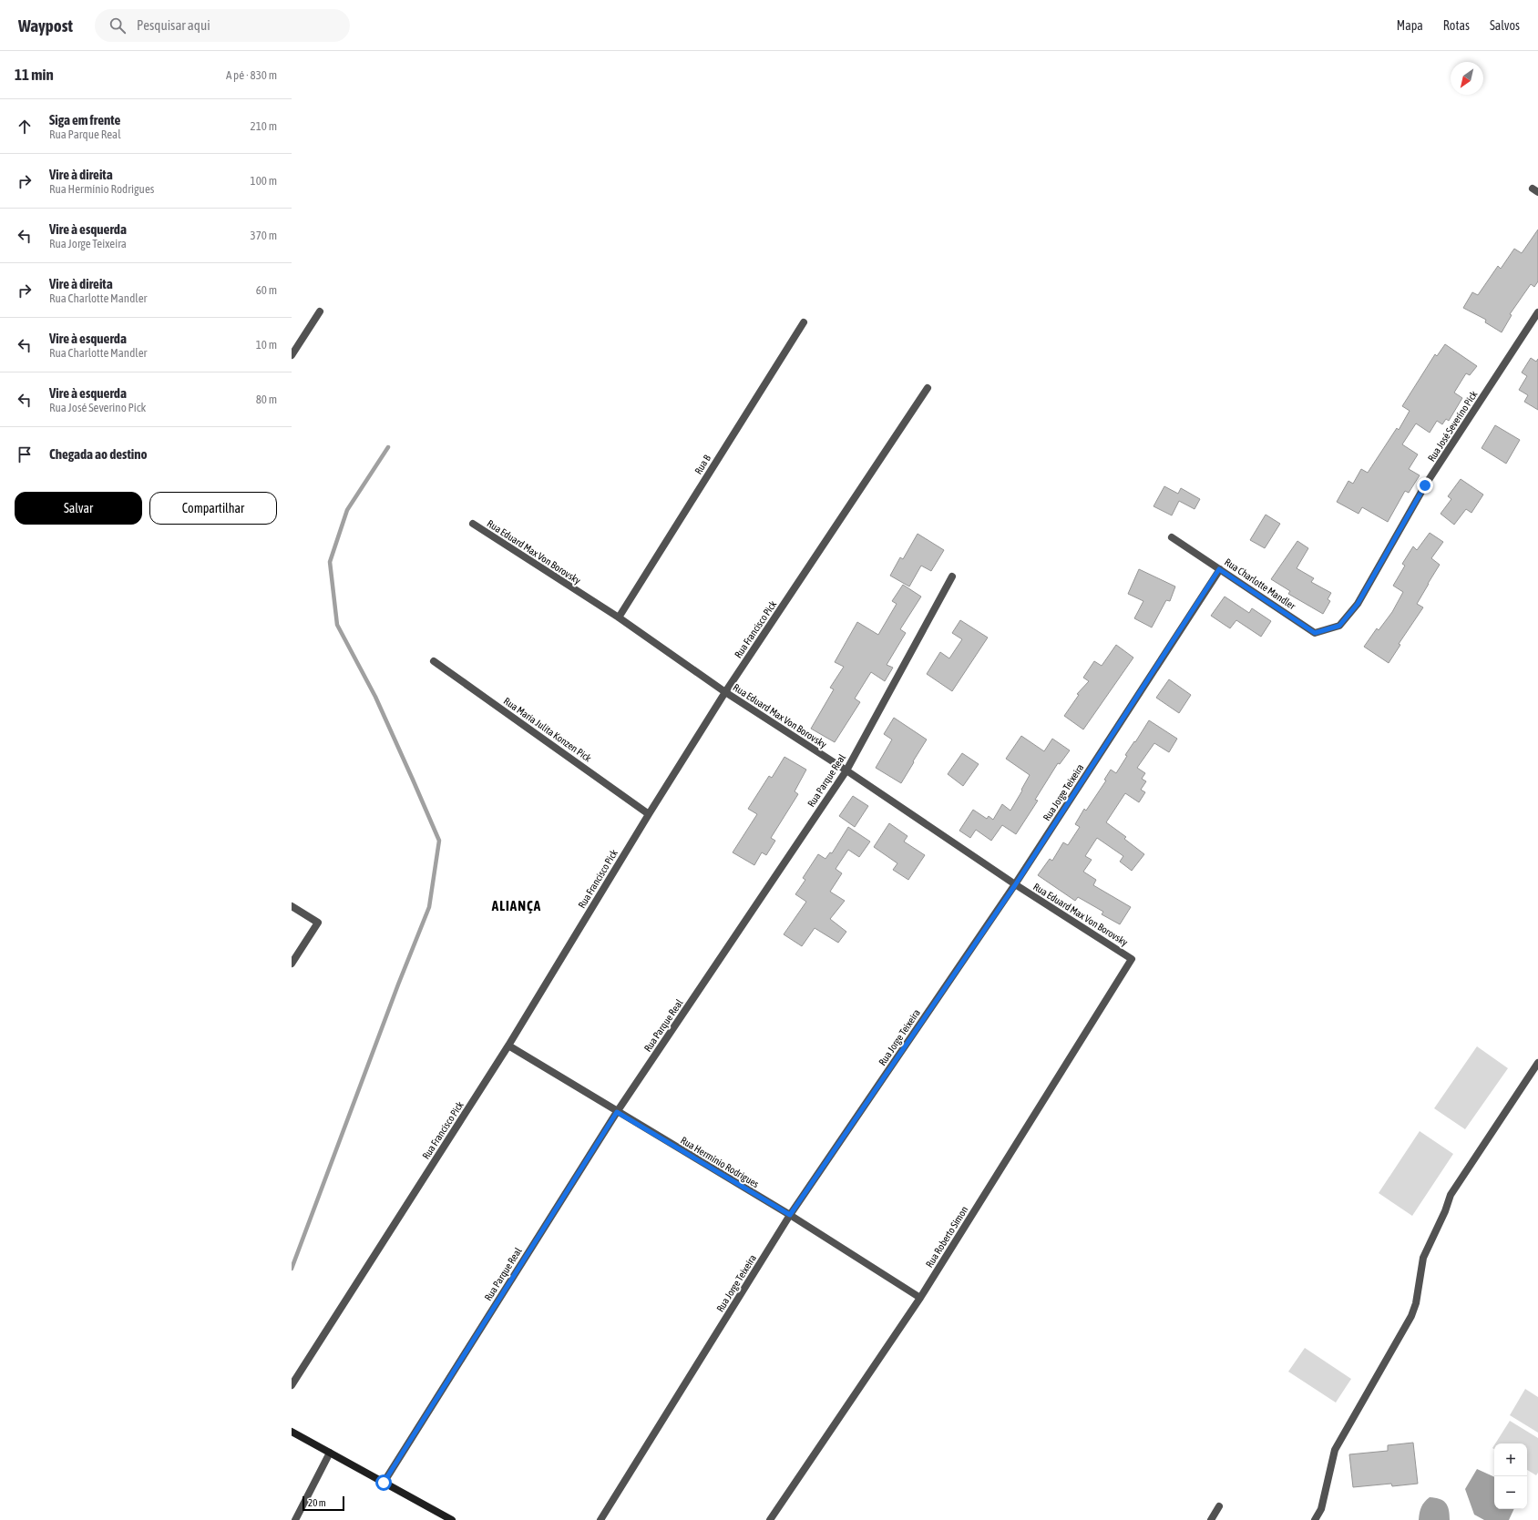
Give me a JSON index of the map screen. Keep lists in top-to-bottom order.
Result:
{
  "streets": {
    "street": [
      "Rua José Severino Pick",
      "Rua B",
      "Rua Eduard Max Von Borovsky",
      "Rua Charlotte Mandler",
      "Rua Francisco Pick",
      "Rua Maria Julita Konzen Pick",
      "Rua Parque Real",
      "Rua Jorge Teixeira",
      "Rua Hermínio Rodrigues",
      "Rua Roberto Simon"
    ]
  },
  "crossings": [
    ["Rua José Severino Pick", "Rua Charlotte Mandler"],
    ["Rua B", "Rua Eduard Max Von Borovsky"],
    ["Rua Eduard Max Von Borovsky", "Rua Francisco Pick"],
    ["Rua Eduard Max Von Borovsky", "Rua Parque Real"],
    ["Rua Eduard Max Von Borovsky", "Rua Jorge Teixeira"],
    ["Rua Eduard Max Von Borovsky", "Rua Roberto Simon"],
    ["Rua Charlotte Mandler", "Rua Jorge Teixeira"],
    ["Rua Francisco Pick", "Rua Maria Julita Konzen Pick"],
    ["Rua Francisco Pick", "Rua Hermínio Rodrigues"],
    ["Rua Parque Real", "Rua Hermínio Rodrigues"],
    ["Rua Jorge Teixeira", "Rua Hermínio Rodrigues"],
    ["Rua Hermínio Rodrigues", "Rua Roberto Simon"]
  ],
  "districts": ["ALIANÇA"],
  "scale_bar": "20 m",
  "north": "bottom left",
  "page": {
    "header": "Waypost",
    "search": "Pesquisar aqui",
    "nav": ["Mapa", "Rotas", "Salvos"],
    "heading": ["11 min", "A pé · 830 m"],
    "list": [
      ["Siga em frente", "Rua Parque Real", "210 m"],
      ["Vire à direita", "Rua Hermínio Rodrigues", "100 m"],
      ["Vire à esquerda", "Rua Jorge Teixeira", "370 m"],
      ["Vire à direita", "Rua Charlotte Mandler", "60 m"],
      ["Vire à esquerda", "Rua Charlotte Mandler", "10 m"],
      ["Vire à esquerda", "Rua José Severino Pick", "80 m"],
      "Chegada ao destino"
    ],
    "buttons": ["Salvar", "Compartilhar"],
    "map_buttons": ["+", "−"],
    "scale": "20 m"
  }
}
